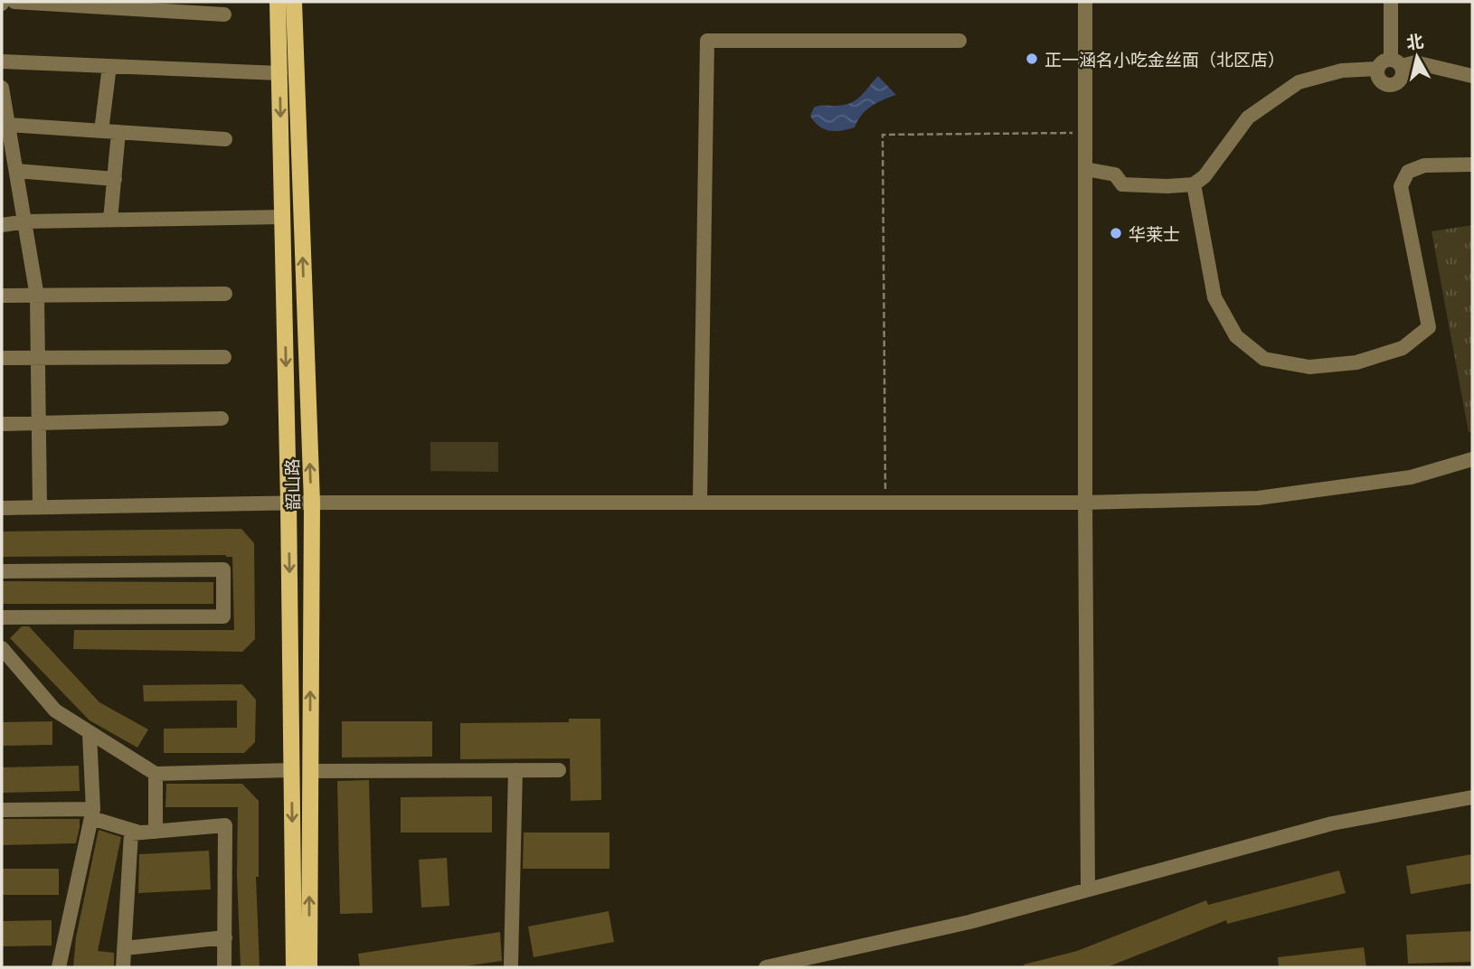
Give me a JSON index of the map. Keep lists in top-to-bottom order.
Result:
{
  "streets": {
    "main road": ["韶山路"]
  },
  "places": ["正一涵名小吃金丝面（北区店）", "华莱士"],
  "north": "top"
}
